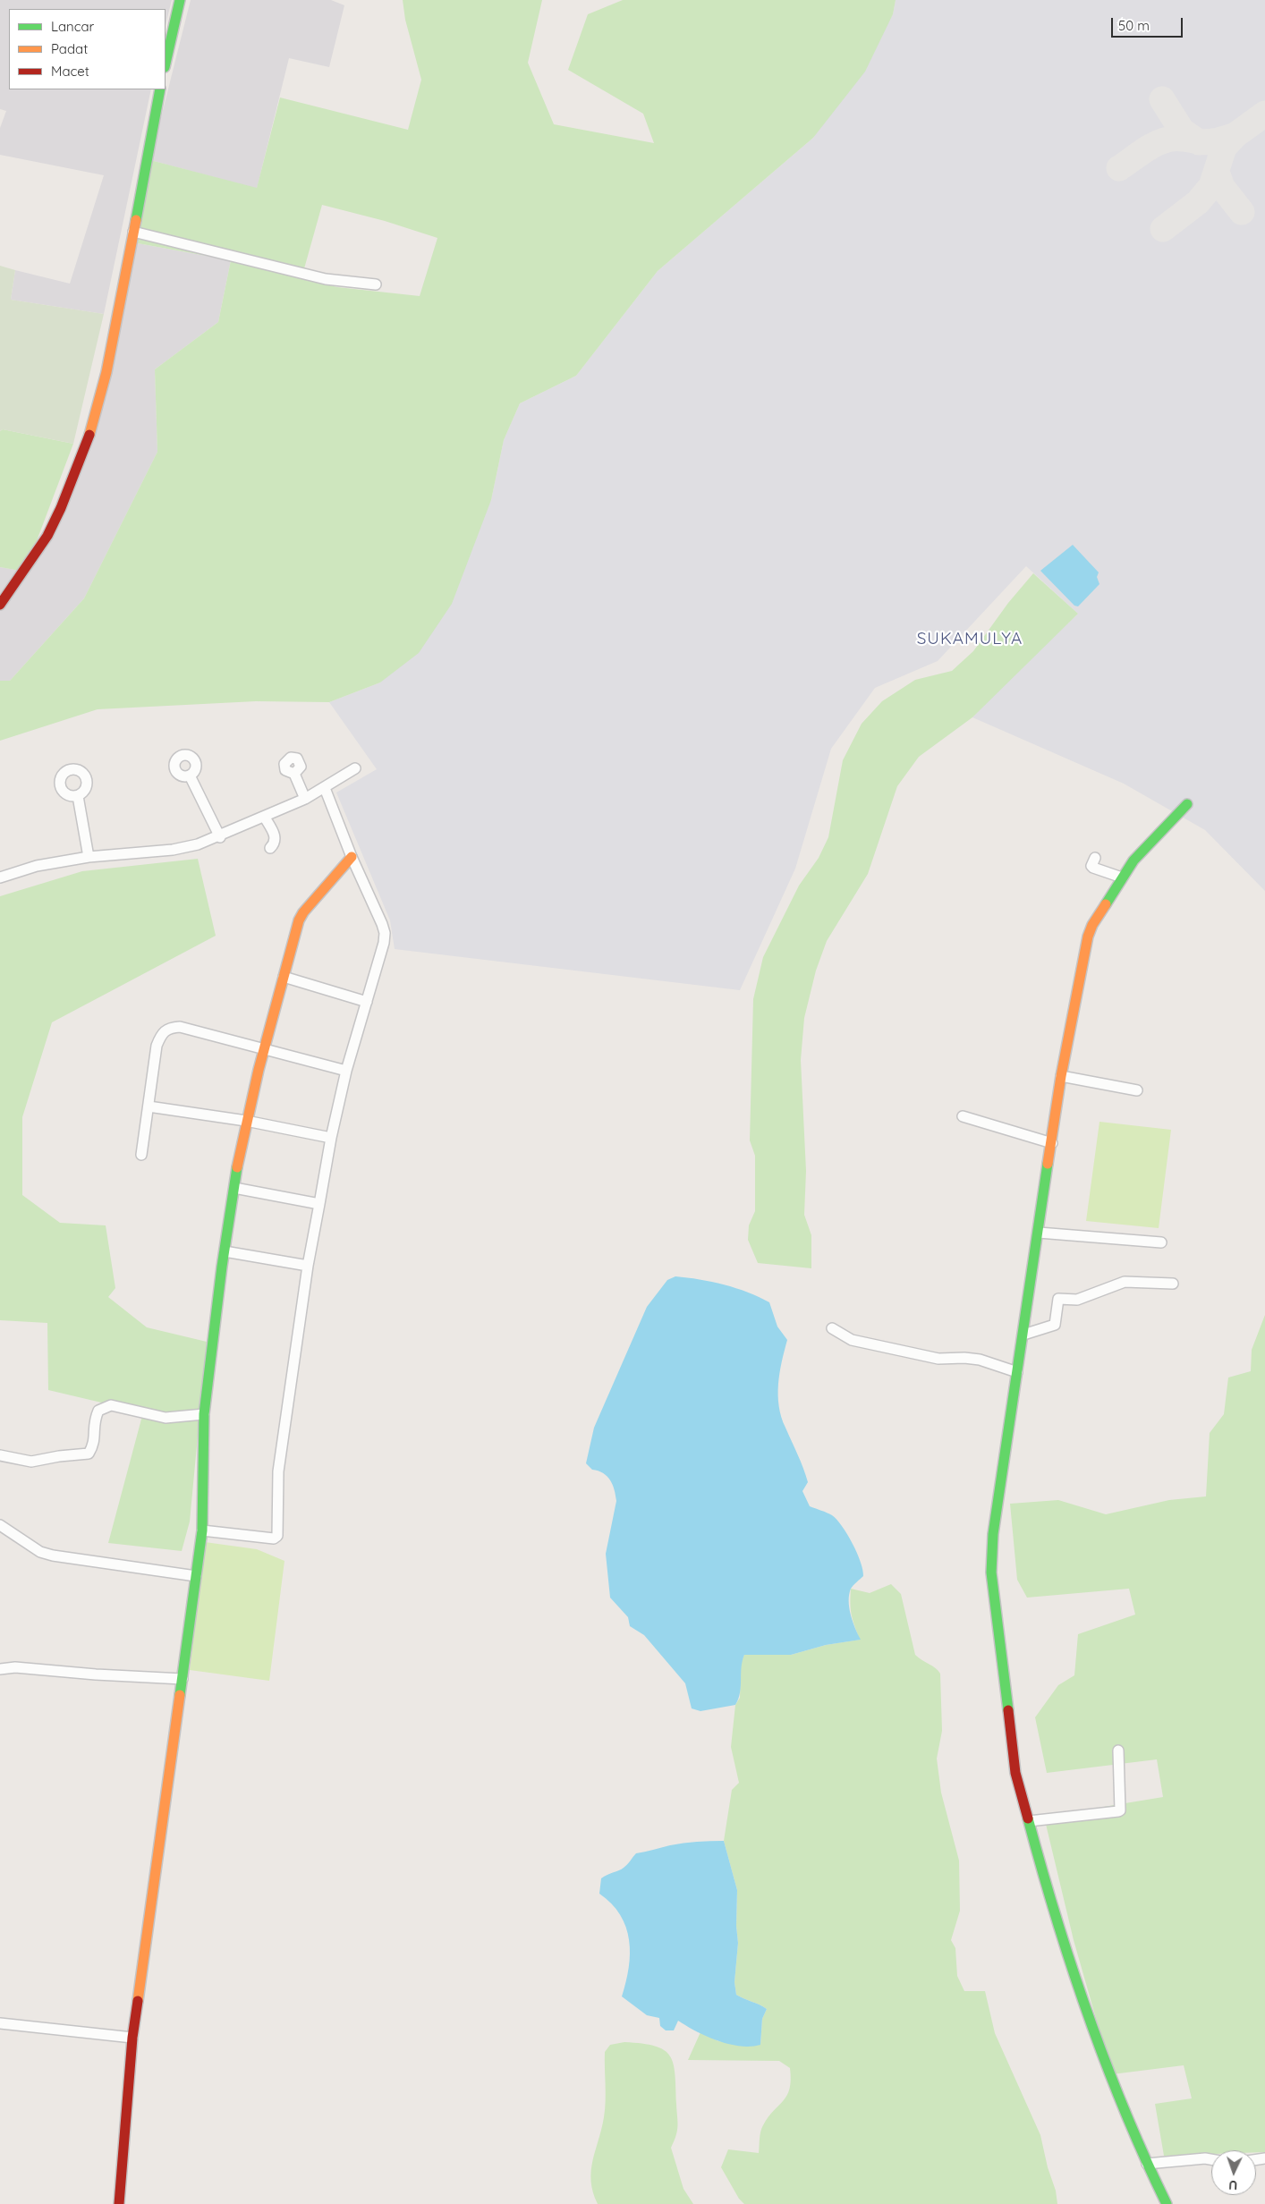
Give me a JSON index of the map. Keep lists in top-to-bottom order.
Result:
{
  "districts": ["SUKAMULYA"],
  "legend": ["Lancar", "Padat", "Macet"],
  "scale_bar": "50 m",
  "north": "bottom"
}
